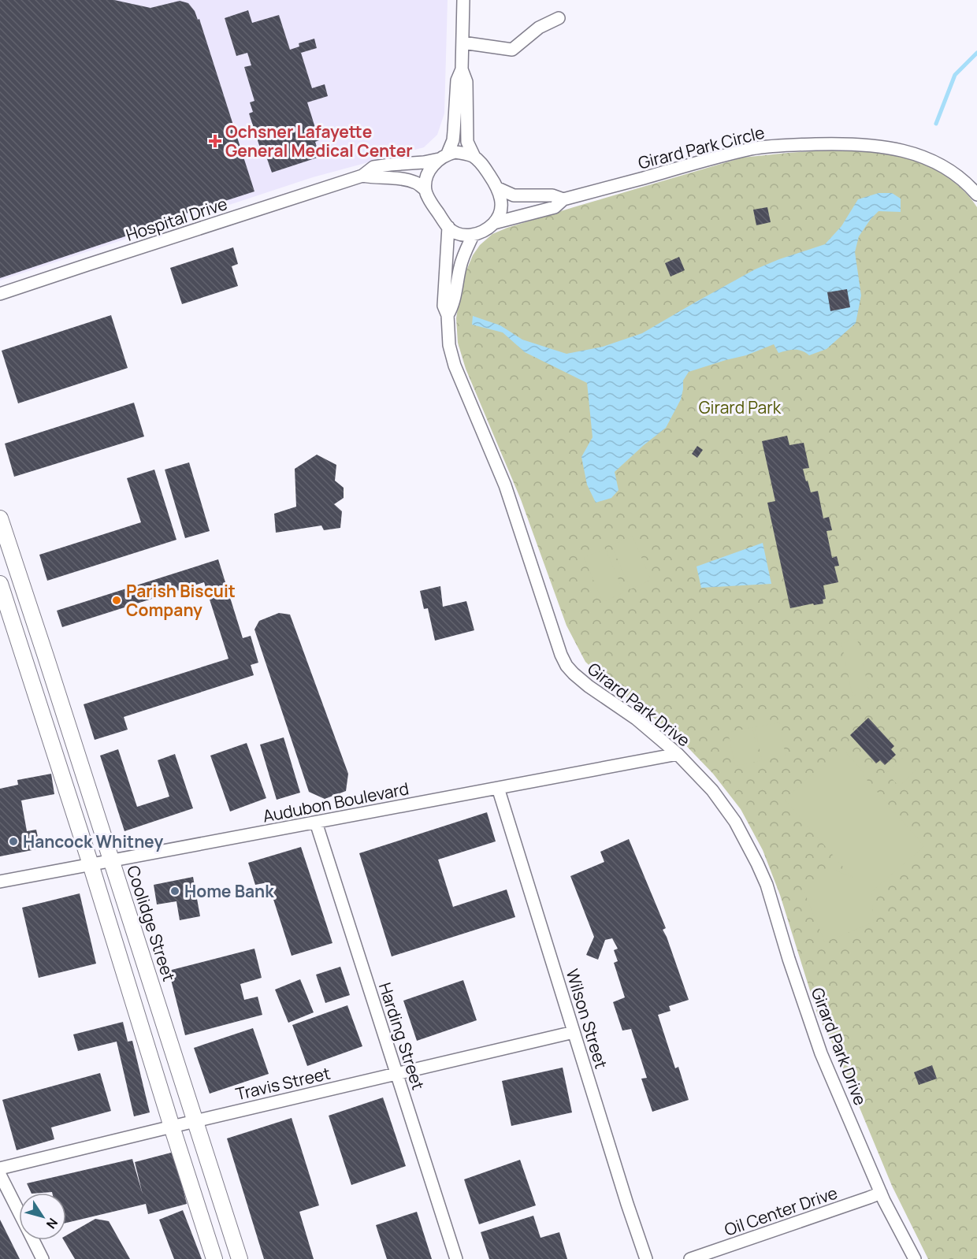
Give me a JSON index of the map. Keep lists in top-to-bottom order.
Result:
{
  "streets": {
    "street": [
      "Girard Park Circle",
      "Hospital Drive",
      "Girard Park Drive",
      "Audubon Boulevard",
      "Coolidge Street",
      "Wilson Street",
      "Harding Street",
      "Travis Street",
      "Oil Center Drive"
    ]
  },
  "crossings": [
    ["Girard Park Circle", "Hospital Drive"],
    ["Girard Park Circle", "Girard Park Drive"],
    ["Hospital Drive", "Girard Park Drive"],
    ["Girard Park Drive", "Audubon Boulevard"],
    ["Girard Park Drive", "Oil Center Drive"],
    ["Audubon Boulevard", "Coolidge Street"],
    ["Audubon Boulevard", "Wilson Street"],
    ["Audubon Boulevard", "Harding Street"],
    ["Coolidge Street", "Travis Street"],
    ["Wilson Street", "Travis Street"],
    ["Harding Street", "Travis Street"]
  ],
  "parks": ["Girard Park"],
  "places": {
    "health": ["Ochsner Lafayette General Medical Center"],
    "other": ["Parish Biscuit Company", "Hancock Whitney", "Home Bank"]
  },
  "north": "bottom right"
}
